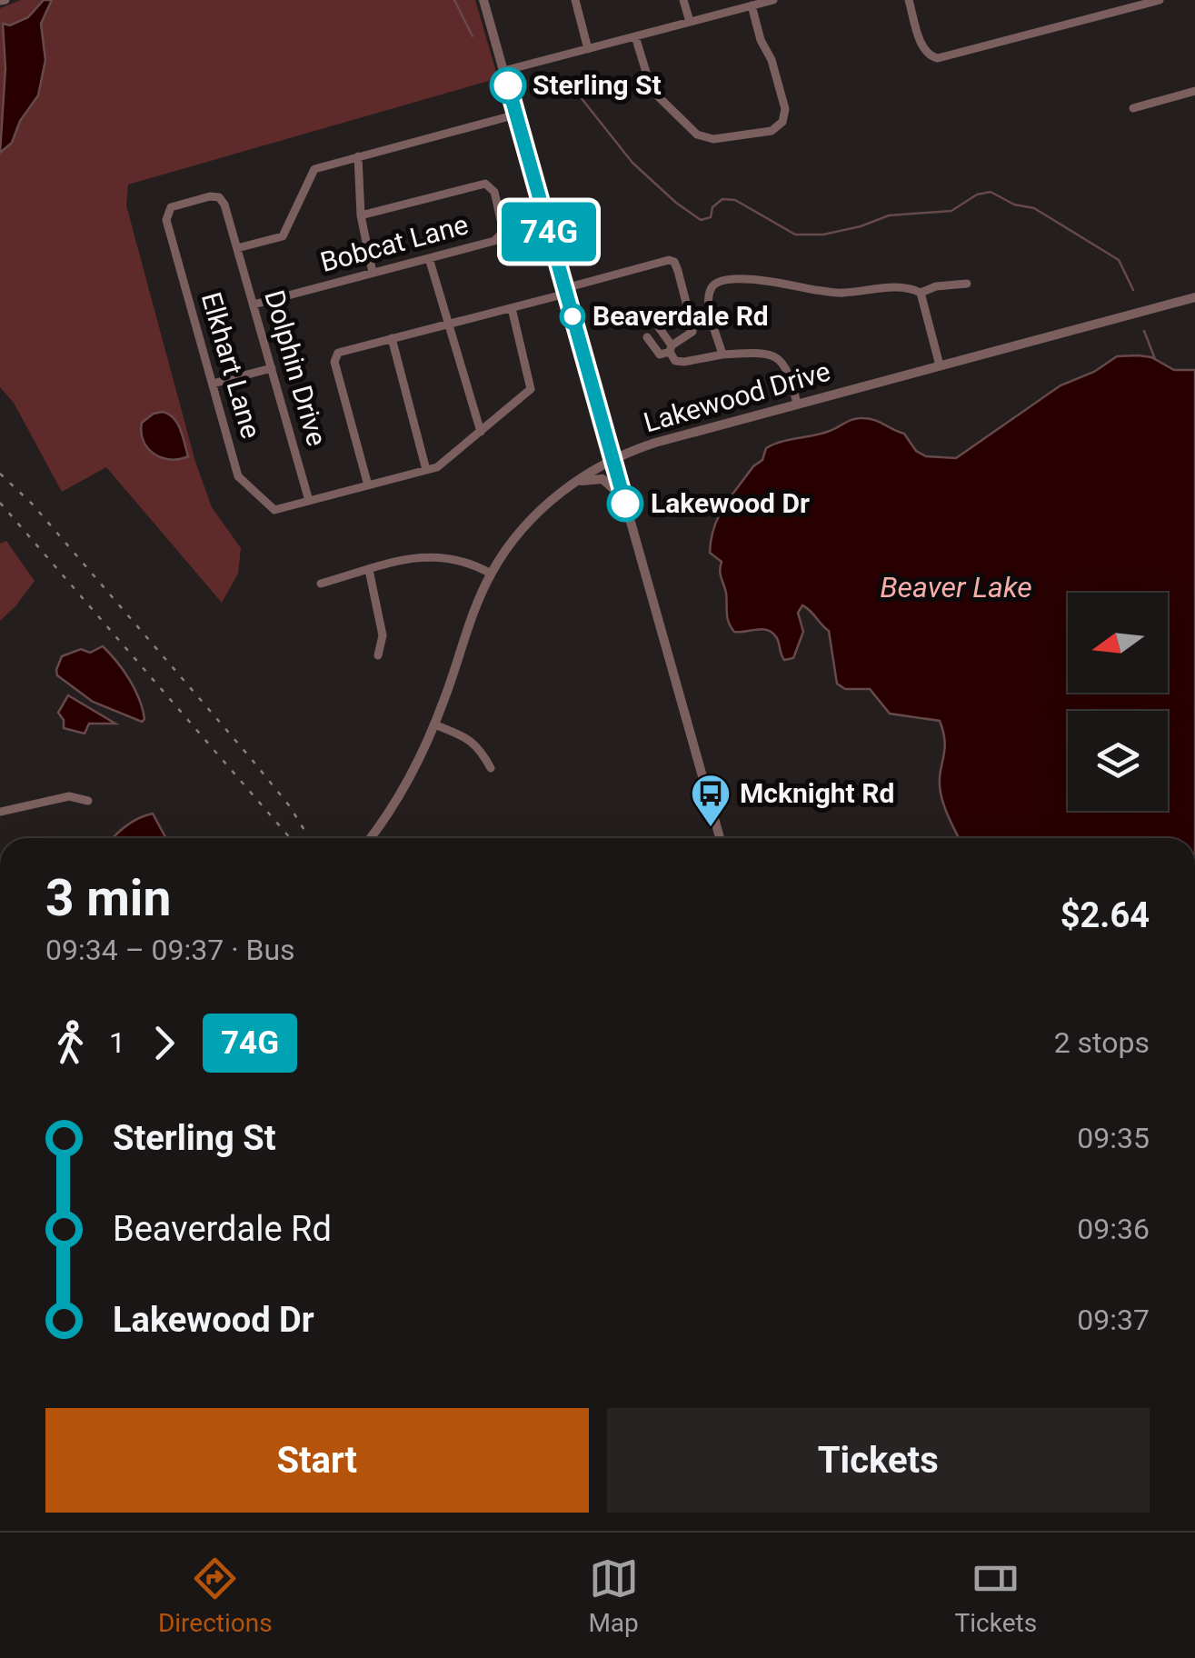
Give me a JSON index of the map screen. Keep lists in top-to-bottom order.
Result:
{
  "streets": {
    "street": [
      "Bobcat Lane",
      "Elkhart Lane",
      "Dolphin Drive",
      "Lakewood Drive"
    ]
  },
  "crossings": [
    ["Bobcat Lane", "Dolphin Drive"],
    ["Elkhart Lane", "Dolphin Drive"]
  ],
  "water": ["Beaver Lake"],
  "places": {
    "other": ["Sterling St", "Beaverdale Rd", "Lakewood Dr"],
    "bus stop": ["Mcknight Rd"]
  },
  "lines": ["bus line 74G"],
  "north": "left",
  "page": {
    "on_map": "74G",
    "heading": ["3 min", "09:34 – 09:37 · Bus", "$2.64"],
    "legs": ["1", "74G", "2 stops"],
    "list": [
      {
        "name": "Sterling St",
        "value": "09:35"
      },
      {
        "name": "Beaverdale Rd",
        "value": "09:36"
      },
      {
        "name": "Lakewood Dr",
        "value": "09:37"
      }
    ],
    "buttons": ["Start", "Tickets"],
    "tabs": ["Directions", "Map", "Tickets"]
  }
}
